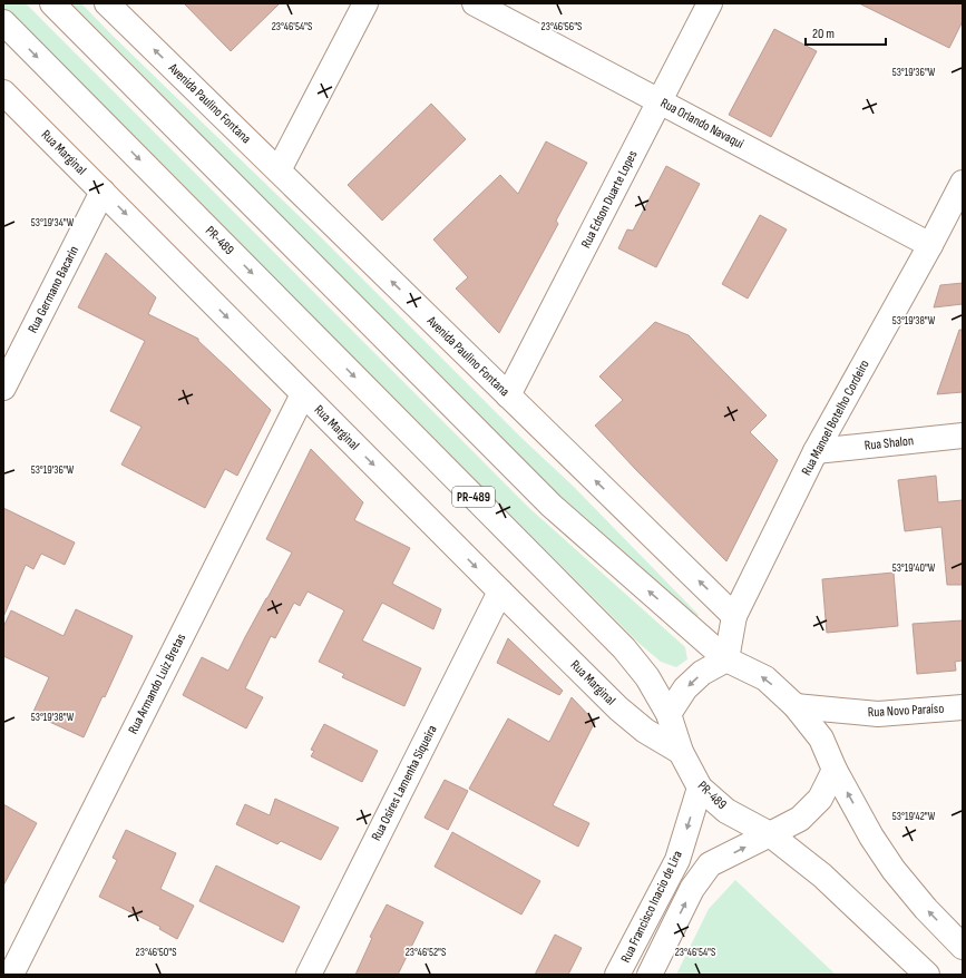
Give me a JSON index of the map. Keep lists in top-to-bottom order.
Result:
{
  "streets": {
    "street": [
      "Avenida Paulino Fontana",
      "Rua Orlando Navaqui",
      "Rua Marginal",
      "Rua Edson Duarte Lopes",
      "PR-489",
      "Rua Germano Bacarin",
      "Rua Manoel Botelho Cordeiro",
      "Rua Shalon",
      "Rua Armando Luiz Bretas",
      "Rua Novo Paraíso",
      "Rua Osires Lamenha Siqueira",
      "Rua Francisco Inacio de Lira"
    ]
  },
  "crossings": [
    ["Avenida Paulino Fontana", "Rua Edson Duarte Lopes"],
    ["Avenida Paulino Fontana", "Rua Manoel Botelho Cordeiro"],
    ["Rua Orlando Navaqui", "Rua Edson Duarte Lopes"],
    ["Rua Orlando Navaqui", "Rua Manoel Botelho Cordeiro"],
    ["Rua Marginal", "PR-489"],
    ["Rua Marginal", "Rua Germano Bacarin"],
    ["Rua Marginal", "Rua Manoel Botelho Cordeiro"],
    ["Rua Marginal", "Rua Armando Luiz Bretas"],
    ["Rua Marginal", "Rua Novo Paraíso"],
    ["Rua Marginal", "Rua Osires Lamenha Siqueira"],
    ["Rua Marginal", "Rua Francisco Inacio de Lira"],
    ["PR-489", "Rua Manoel Botelho Cordeiro"],
    ["PR-489", "Rua Novo Paraíso"],
    ["PR-489", "Rua Francisco Inacio de Lira"],
    ["Rua Manoel Botelho Cordeiro", "Rua Shalon"],
    ["Rua Manoel Botelho Cordeiro", "Rua Novo Paraíso"],
    ["Rua Manoel Botelho Cordeiro", "Rua Francisco Inacio de Lira"],
    ["Rua Novo Paraíso", "Rua Francisco Inacio de Lira"]
  ],
  "scale_bar": "20 m",
  "coordinates": [
    "23°46'54\"S",
    "23°46'56\"S",
    "53°19'36\"W",
    "53°19'34\"W",
    "53°19'38\"W",
    "53°19'40\"W",
    "53°19'42\"W",
    "23°46'50\"S",
    "23°46'52\"S"
  ]
}
